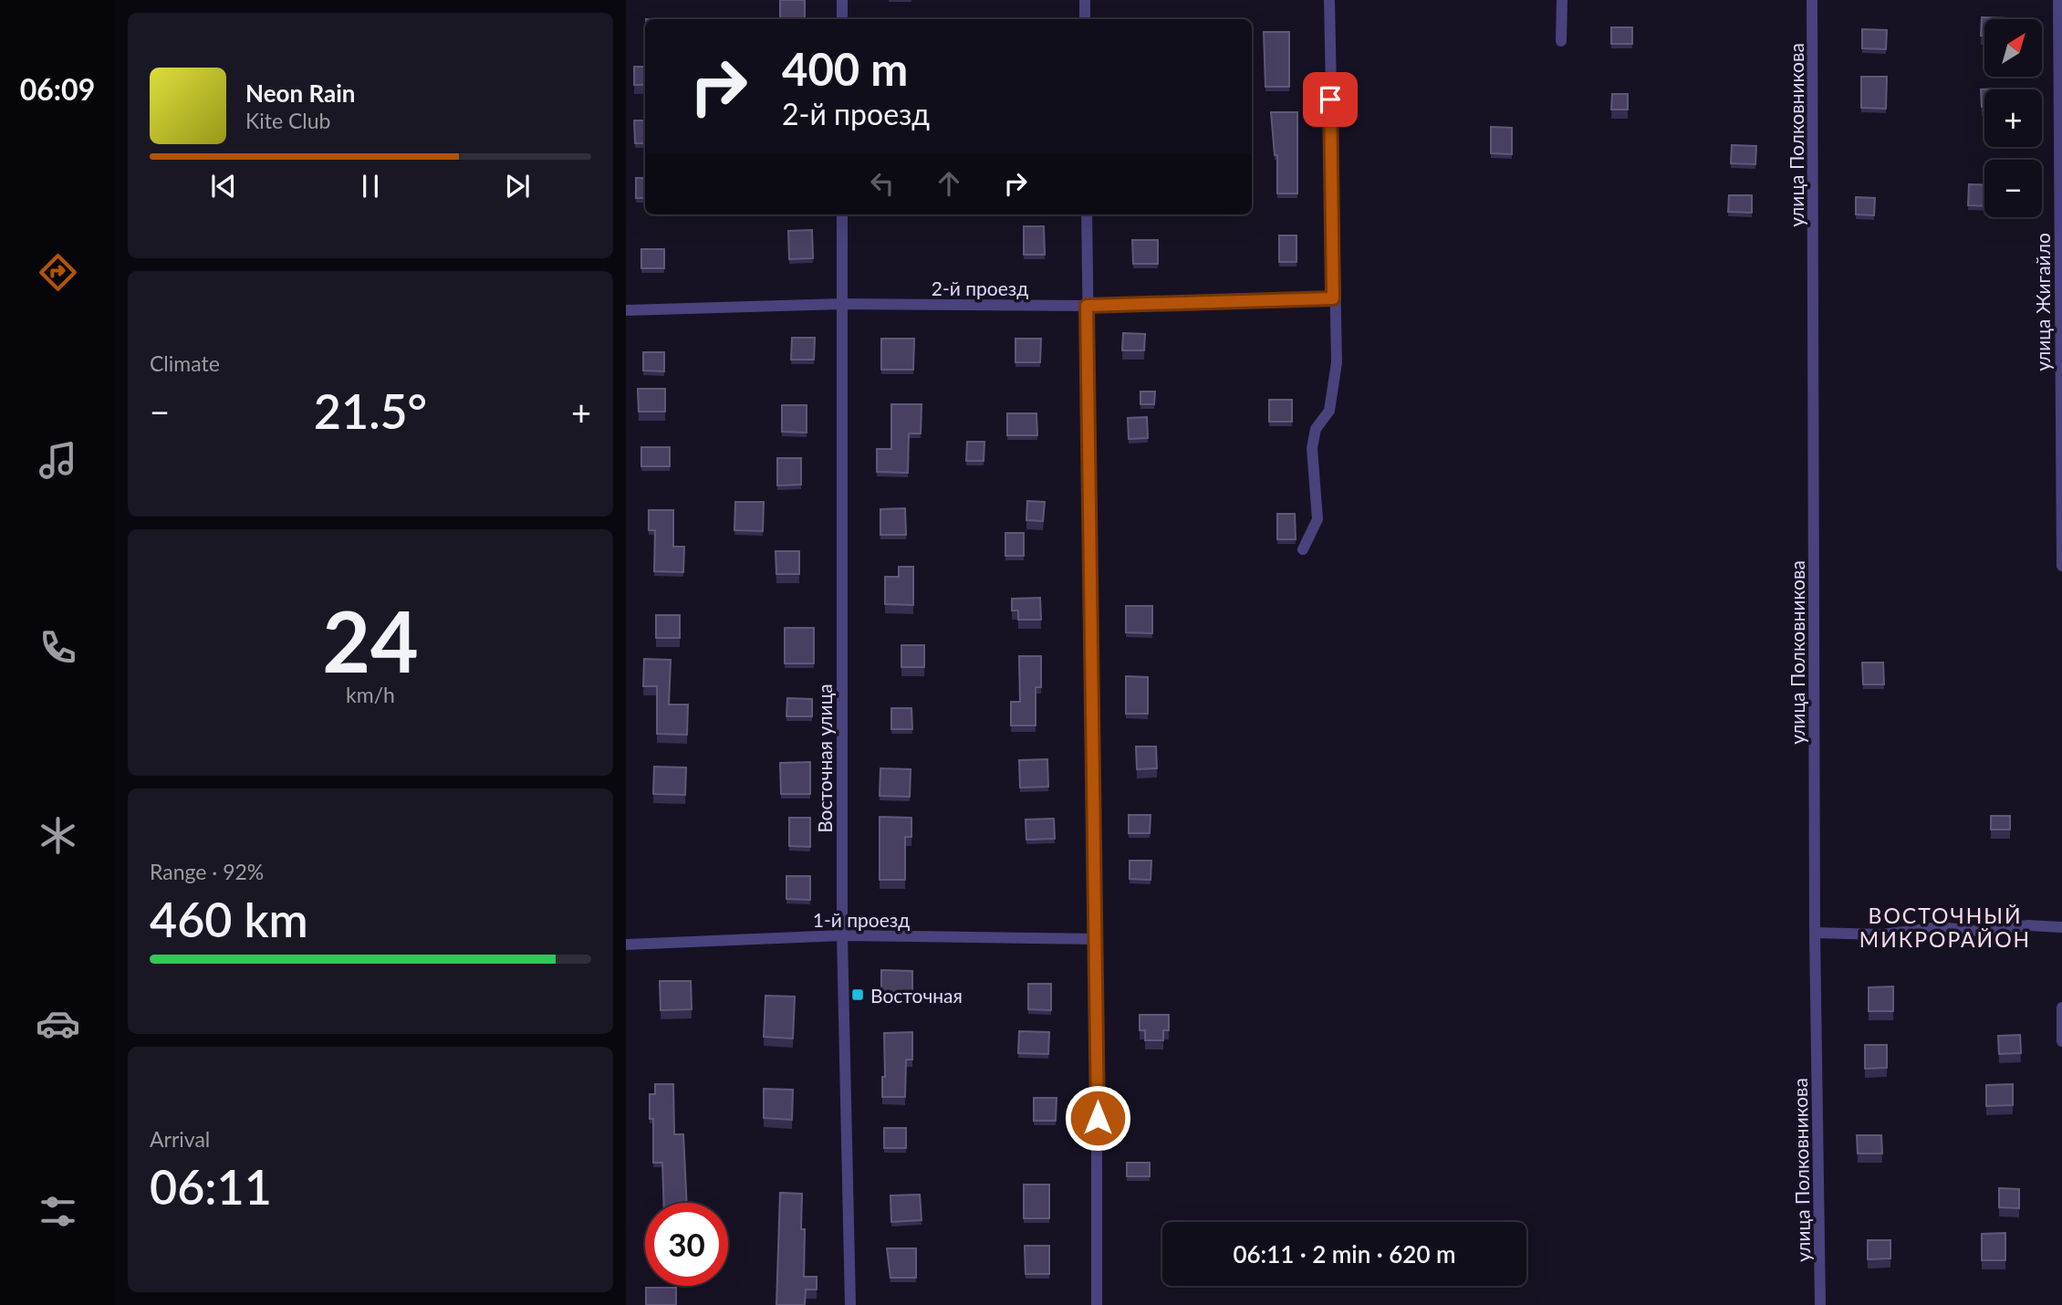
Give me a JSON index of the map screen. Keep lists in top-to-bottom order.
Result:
{
  "streets": {
    "street": [
      "улица Полковникова",
      "2-й проезд",
      "улица Жигайло",
      "Восточная улица",
      "1-й проезд"
    ]
  },
  "crossings": [
    ["2-й проезд", "Восточная улица"],
    ["Восточная улица", "1-й проезд"]
  ],
  "districts": ["ВОСТОЧНЫЙ МИКРОРАЙОН"],
  "places": {
    "transit": ["Восточная"]
  },
  "north": "top right",
  "page": {
    "tabs": "06:09",
    "map_buttons": ["+", "−"],
    "turn": ["400 m", "2-й проезд"],
    "song": ["Neon Rain", "Kite Club"],
    "tile": [
      "Climate",
      ["24", "km/h"],
      ["Range · 92%", "460 km"],
      ["Arrival", "06:11"]
    ],
    "heat": ["−", "21.5°", "+"],
    "limit": "30",
    "trip": "06:11 · 2 min · 620 m"
  }
}
